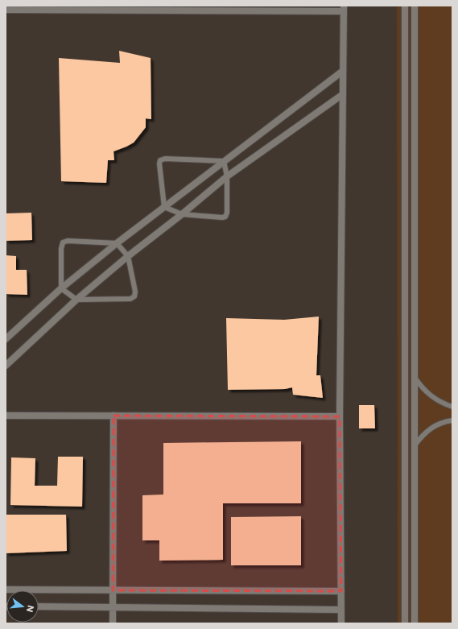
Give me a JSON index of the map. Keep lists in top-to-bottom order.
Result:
{
  "north": "right"
}
